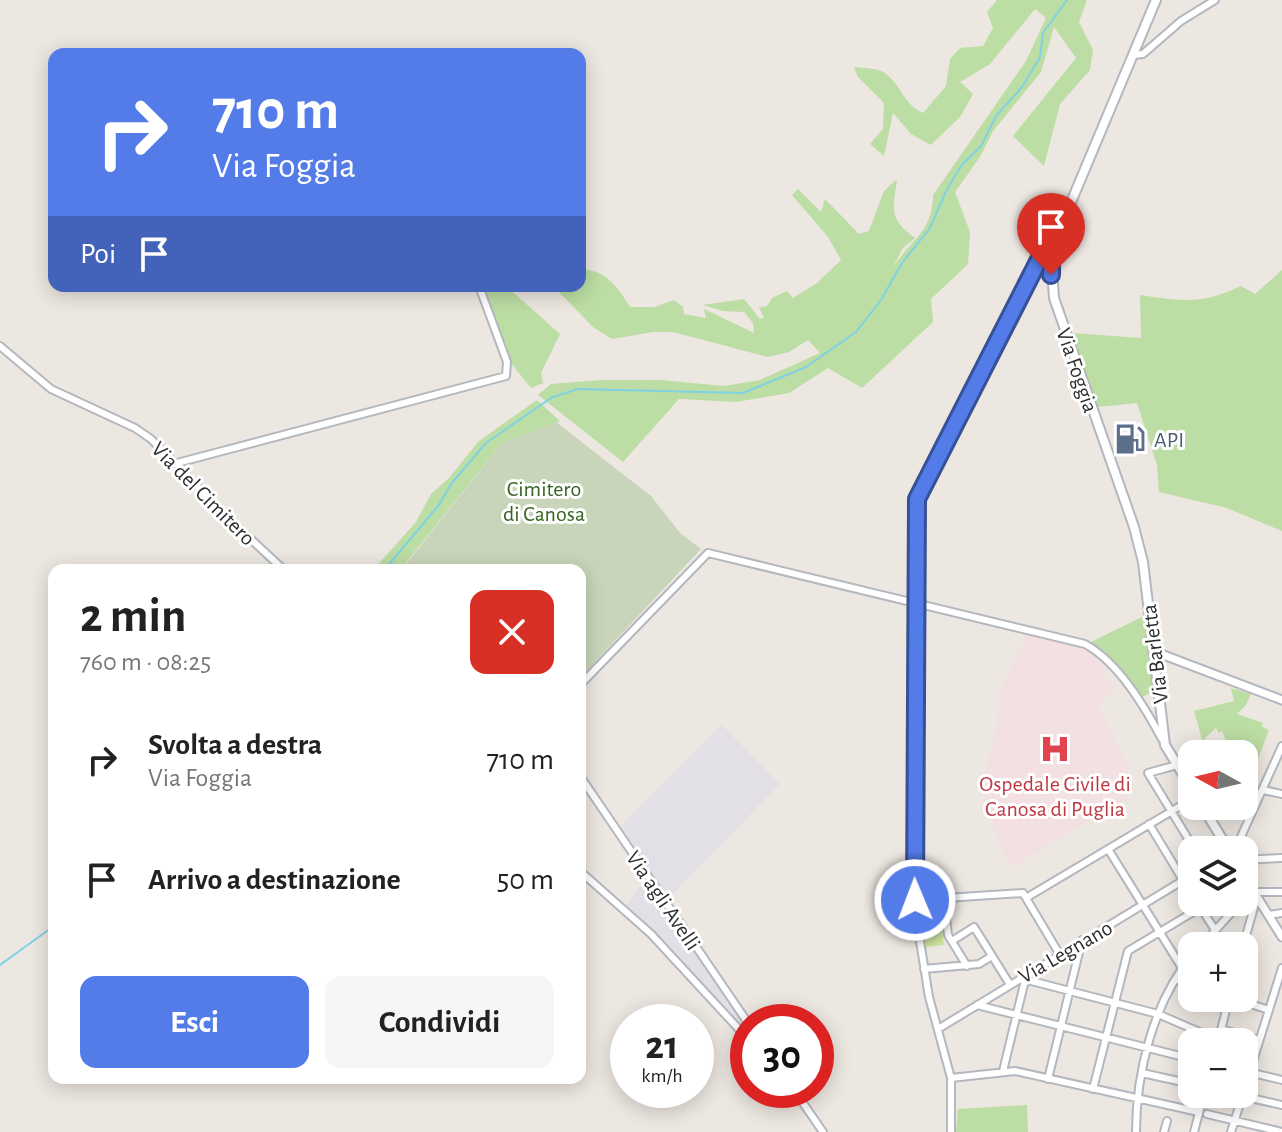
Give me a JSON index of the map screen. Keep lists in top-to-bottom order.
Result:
{
  "streets": {
    "main road": ["Via Foggia", "Via Barletta"],
    "street": ["Via del Cimitero", "Via agli Avelli", "Via Legnano"]
  },
  "crossings": [
    ["Via Foggia", "Via Barletta"]
  ],
  "parks": ["Cimitero di Canosa"],
  "places": {
    "fuel station": ["API"],
    "hospital": ["Ospedale Civile di Canosa di Puglia"]
  },
  "north": "left",
  "page": {
    "turn": ["710 m", "Via Foggia"],
    "then": "Poi",
    "heading": ["2 min", "760 m · 08:25"],
    "list": [
      {
        "name": "Svolta a destra",
        "note": "Via Foggia",
        "value": "710 m"
      },
      {
        "name": "Arrivo a destinazione",
        "value": "50 m"
      }
    ],
    "map_buttons": ["+", "−"],
    "buttons": ["Esci", "Condividi"],
    "speed": "21 km/h",
    "limit": "30"
  }
}
